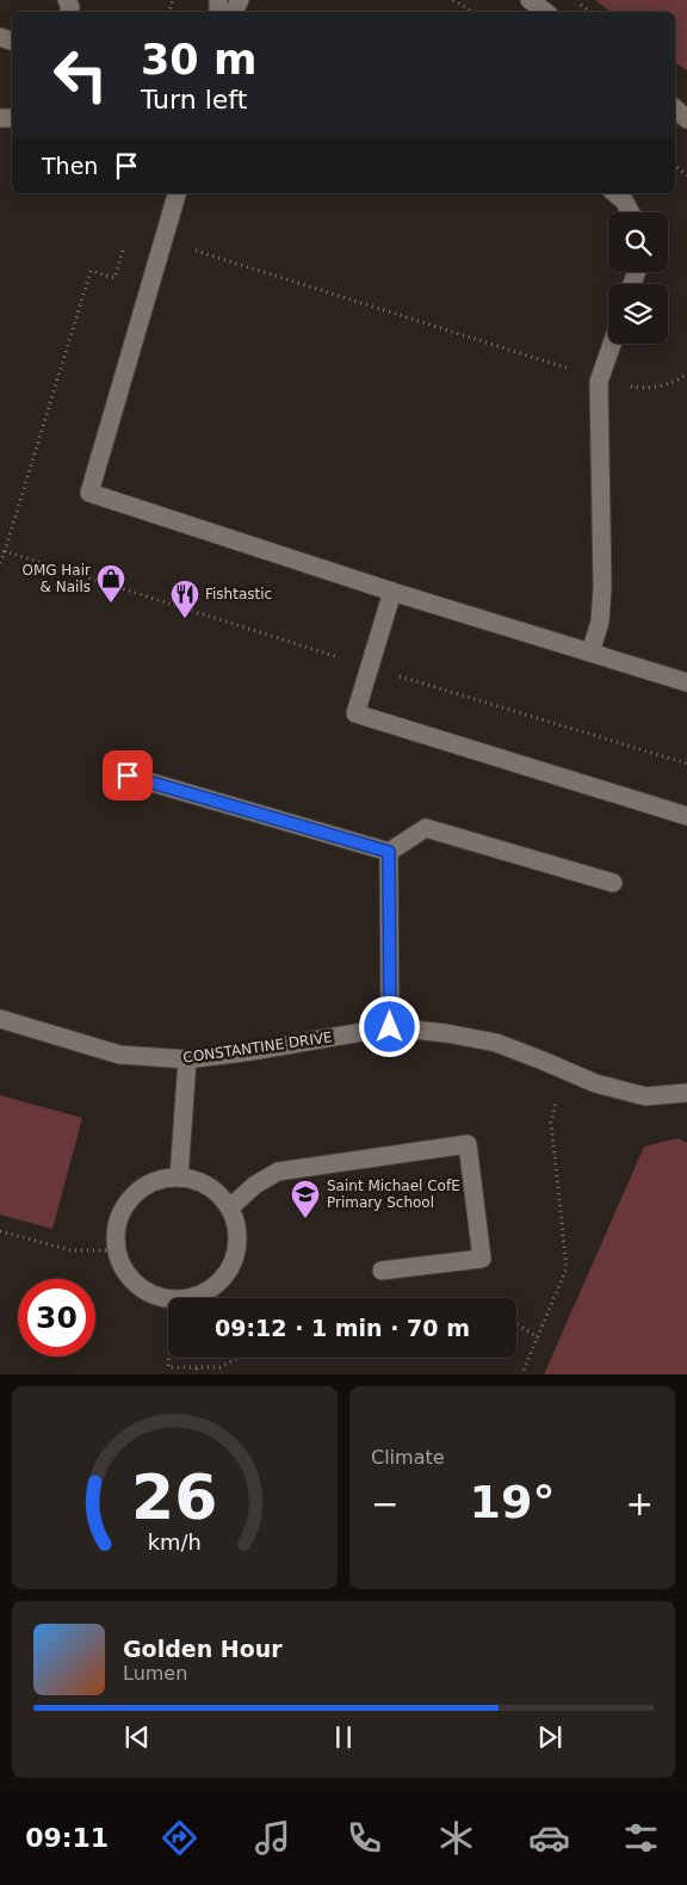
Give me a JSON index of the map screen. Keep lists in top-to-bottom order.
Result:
{
  "streets": {
    "street": ["CONSTANTINE DRIVE"]
  },
  "places": {
    "shop": ["OMG Hair & Nails"],
    "restaurant": ["Fishtastic"],
    "school or university": ["Saint Michael CofE Primary School"]
  },
  "page": {
    "turn": ["30 m", "Turn left"],
    "then": "Then",
    "limit": "30",
    "trip": "09:12 · 1 min · 70 m",
    "tile": "Climate",
    "heat": ["−", "19°", "+"],
    "song": ["Golden Hour", "Lumen"],
    "tabs": "09:11",
    "gauge": ["26", "km/h"]
  }
}
